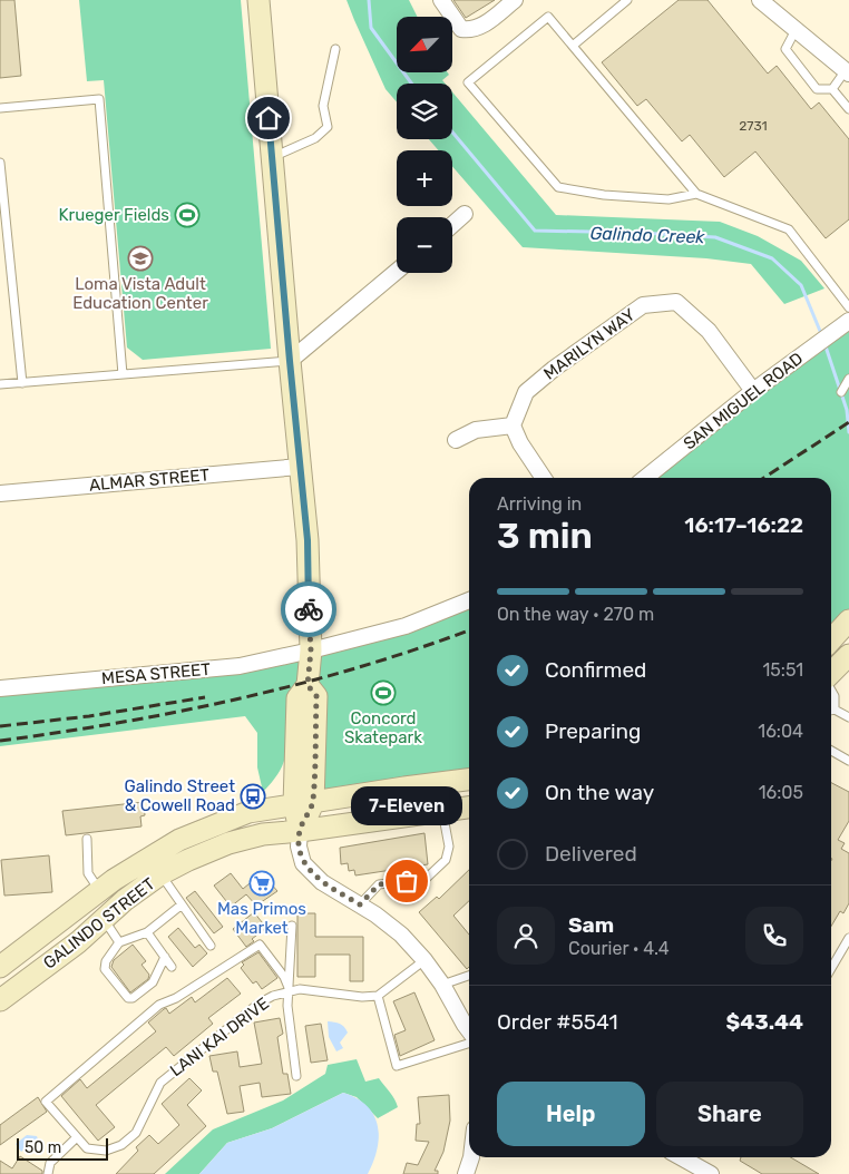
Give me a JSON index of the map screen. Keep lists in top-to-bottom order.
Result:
{
  "streets": {
    "main road": ["GALINDO STREET"],
    "street": [
      "MARILYN WAY",
      "SAN MIGUEL ROAD",
      "ALMAR STREET",
      "MESA STREET"
    ],
    "lane": ["LANI KAI DRIVE"]
  },
  "crossings": [
    ["MARILYN WAY", "SAN MIGUEL ROAD"]
  ],
  "water": ["Galindo Creek"],
  "places": {
    "sports": ["Krueger Fields", "Concord Skatepark"],
    "school or university": ["Loma Vista Adult Education Center"],
    "bus stop": ["Galindo Street & Cowell Road"],
    "other": ["7-Eleven"],
    "supermarket": ["Mas Primos Market"]
  },
  "house_numbers": ["2731"],
  "scale_bar": "50 m",
  "north": "bottom left",
  "page": {
    "map_buttons": ["+", "−"],
    "heading": ["3 min", "Arriving in", "16:17–16:22"],
    "panel": [
      "Sam",
      "Courier · 4.4",
      "Order #5541",
      "$43.44"
    ],
    "bar": "On the way · 270 m",
    "list": [
      ["Confirmed", "15:51"],
      ["Preparing", "16:04"],
      ["On the way", "16:05"],
      "Delivered"
    ],
    "bubble": "7-Eleven",
    "buttons": ["Help", "Share"],
    "scale": "50 m"
  }
}
